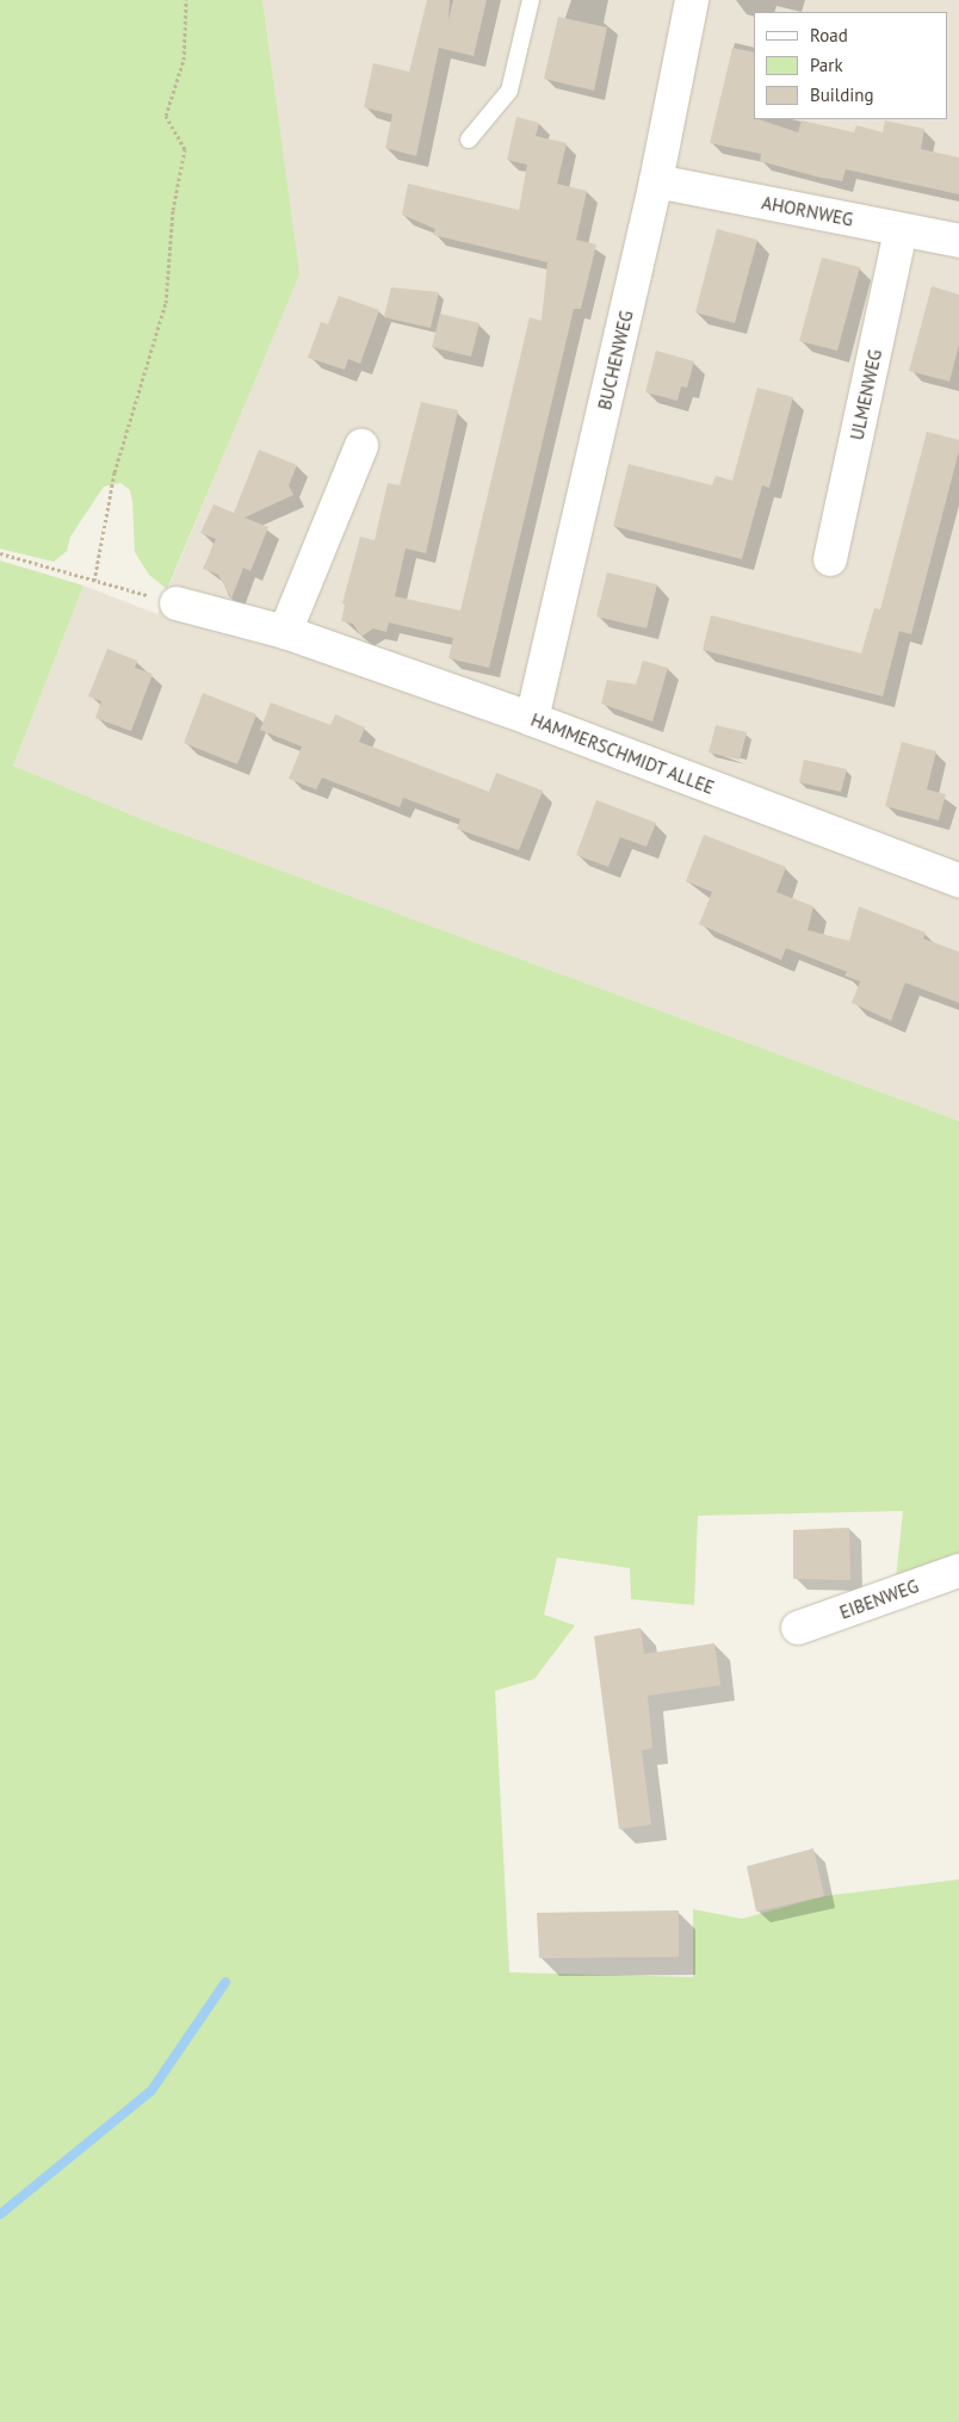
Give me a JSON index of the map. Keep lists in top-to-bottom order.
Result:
{
  "streets": {
    "street": [
      "AHORNWEG",
      "BUCHENWEG",
      "ULMENWEG",
      "HAMMERSCHMIDT ALLEE",
      "EIBENWEG"
    ]
  },
  "crossings": [
    ["AHORNWEG", "BUCHENWEG"],
    ["AHORNWEG", "ULMENWEG"],
    ["BUCHENWEG", "HAMMERSCHMIDT ALLEE"]
  ],
  "legend": ["Road", "Park", "Building"]
}
